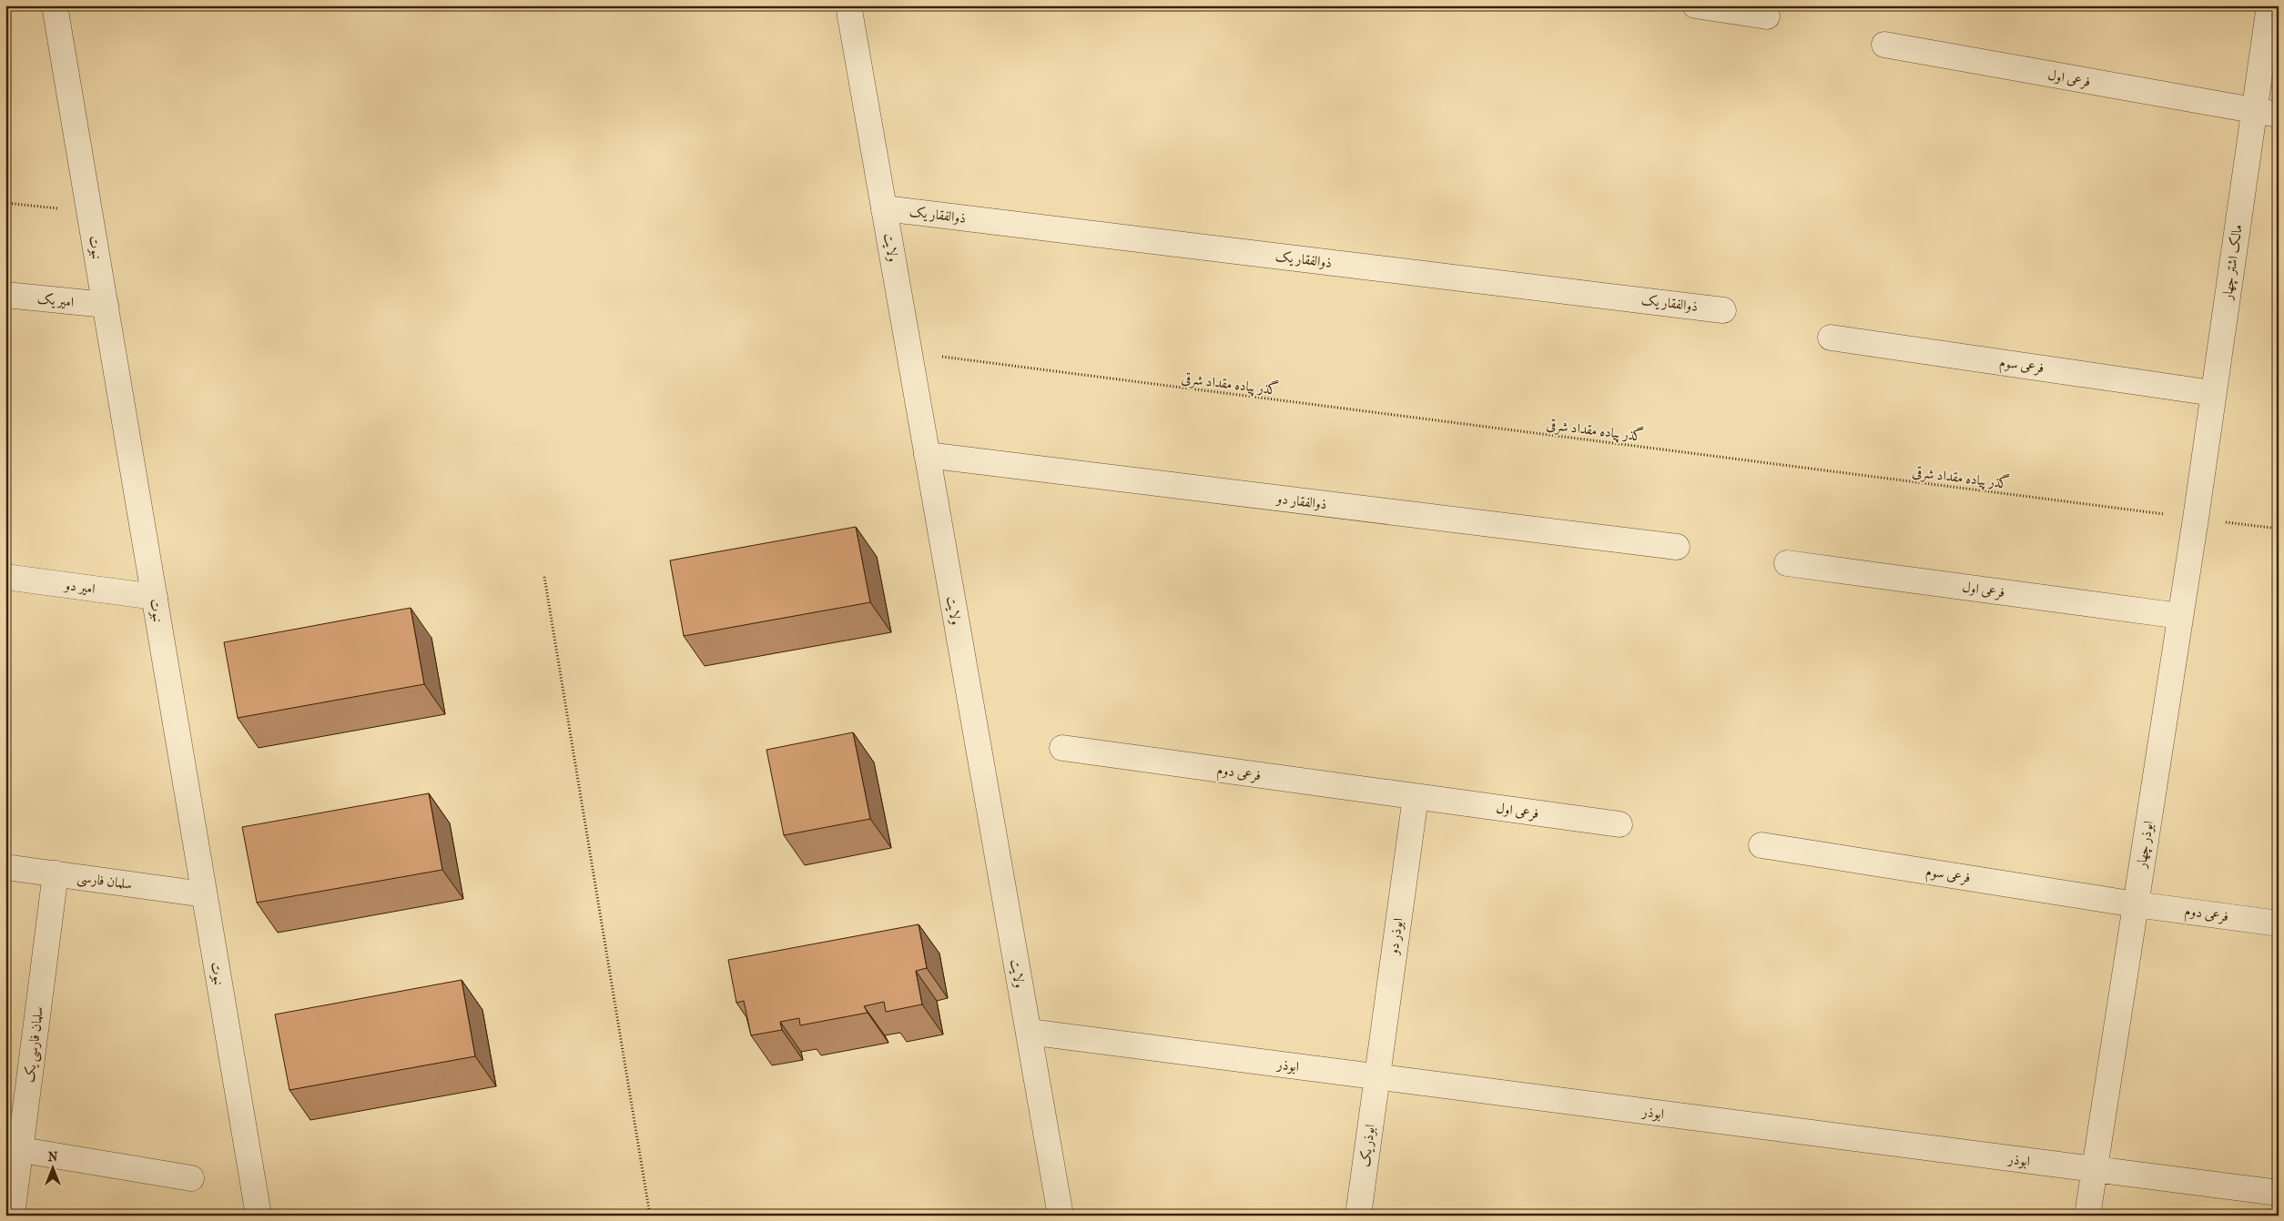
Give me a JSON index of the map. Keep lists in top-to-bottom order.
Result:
{
  "streets": {
    "street": [
      "فرعی اول",
      "ذوالفقار یک",
      "نبوت",
      "ولایت",
      "مالک اشتر چهار",
      "امیر یک",
      "فرعی سوم",
      "ذوالفقار دو",
      "امیر دو",
      "فرعی دوم",
      "ابوذر چهار",
      "سلمان فارسی",
      "ابوذر دو",
      "سلمان فارسی یک",
      "ابوذر",
      "ابوذر یک"
    ],
    "path": ["گذر پیاده مقداد شرقی"]
  },
  "crossings": [
    ["فرعی اول", "مالک اشتر چهار"],
    ["فرعی اول", "فرعی دوم"],
    ["فرعی اول", "ابوذر چهار"],
    ["فرعی اول", "ابوذر دو"],
    ["ذوالفقار یک", "ولایت"],
    ["نبوت", "امیر یک"],
    ["نبوت", "امیر دو"],
    ["نبوت", "سلمان فارسی"],
    ["ولایت", "گذر پیاده مقداد شرقی"],
    ["ولایت", "ذوالفقار دو"],
    ["ولایت", "ابوذر"],
    ["مالک اشتر چهار", "فرعی سوم"],
    ["مالک اشتر چهار", "گذر پیاده مقداد شرقی"],
    ["مالک اشتر چهار", "ابوذر چهار"],
    ["فرعی سوم", "فرعی دوم"],
    ["فرعی سوم", "ابوذر چهار"],
    ["گذر پیاده مقداد شرقی", "ابوذر چهار"],
    ["فرعی دوم", "ابوذر چهار"],
    ["فرعی دوم", "ابوذر دو"],
    ["ابوذر چهار", "ابوذر"],
    ["سلمان فارسی", "سلمان فارسی یک"],
    ["ابوذر دو", "ابوذر"],
    ["ابوذر دو", "ابوذر یک"],
    ["ابوذر", "ابوذر یک"]
  ],
  "north": "top"
}
